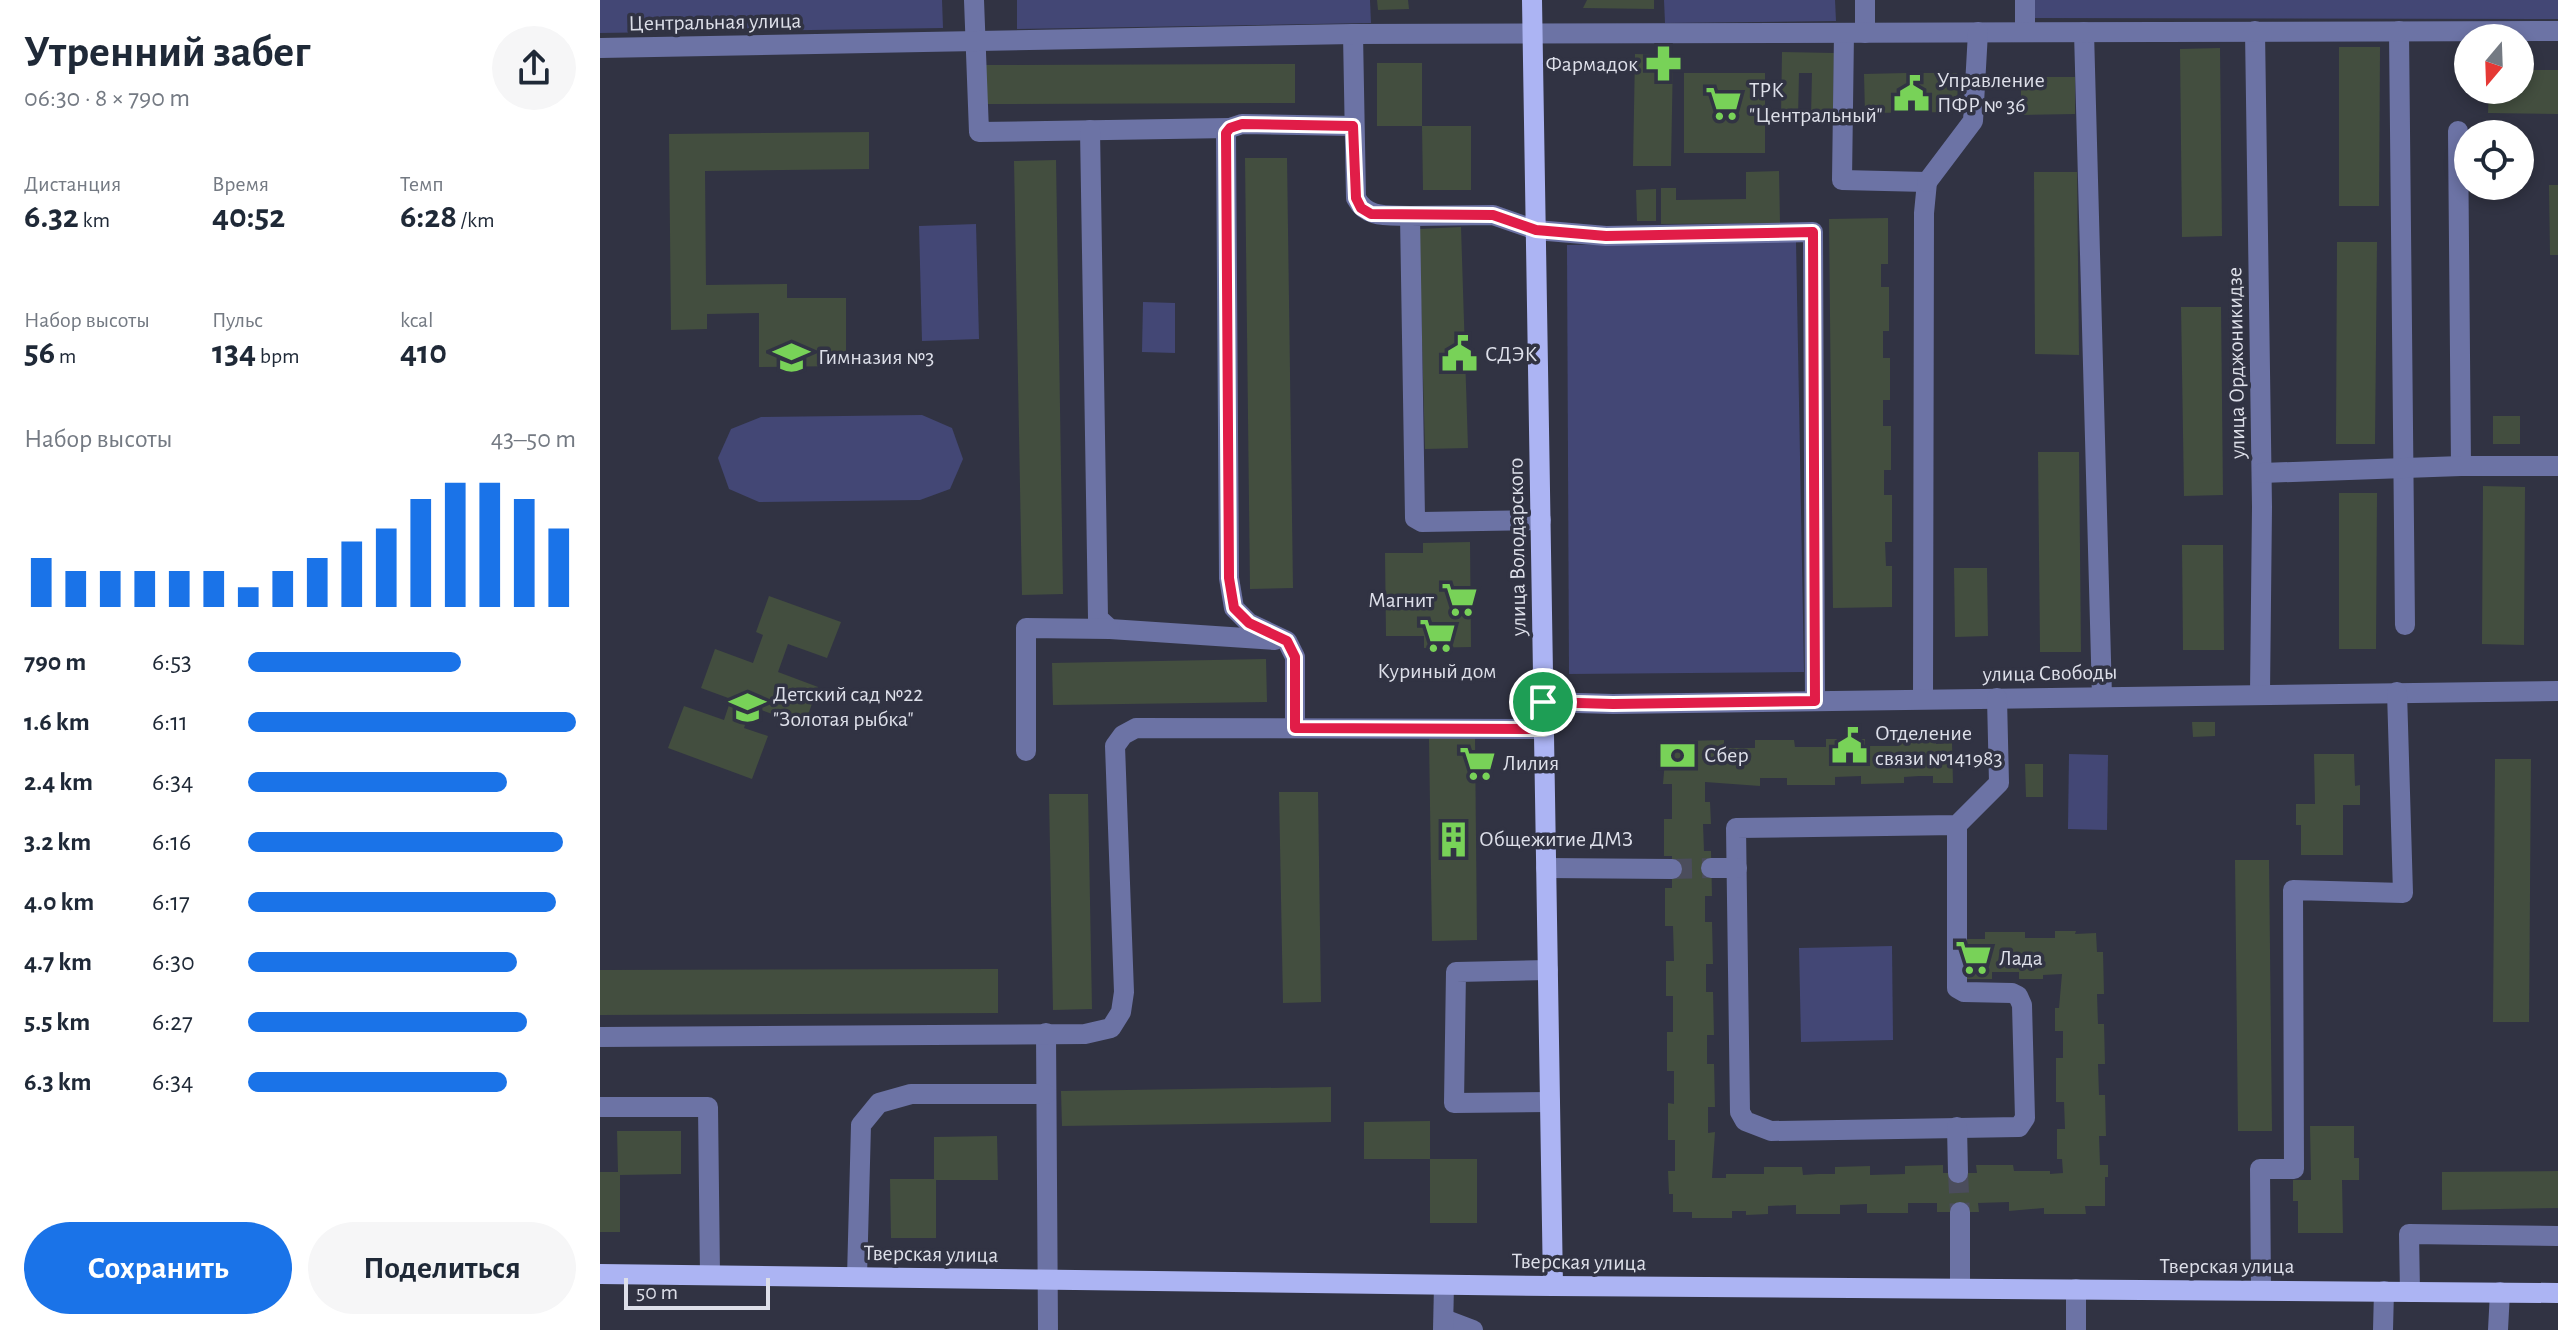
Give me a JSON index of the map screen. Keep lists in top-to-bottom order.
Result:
{
  "streets": {
    "main road": ["улица Володарского", "Тверская улица"],
    "street": ["Центральная улица", "улица Орджоникидзе", "улица Свободы"]
  },
  "crossings": [
    ["Центральная улица", "улица Орджоникидзе"],
    ["Центральная улица", "улица Володарского"],
    ["улица Орджоникидзе", "улица Свободы"],
    ["улица Володарского", "улица Свободы"],
    ["улица Володарского", "Тверская улица"]
  ],
  "places": {
    "pharmacy": ["Фармадок"],
    "public building": ["Управление ПФР № 36", "СДЭК", "Отделение связи №141983"],
    "supermarket": [
      "ТРК \"Центральный\"",
      "Магнит",
      "Куриный дом",
      "Лилия",
      "Лада"
    ],
    "school or university": ["Гимназия №3", "Детский сад №22 \"Золотая рыбка\""],
    "bank": ["Сбер"],
    "building": ["Общежитие ДМЗ"]
  },
  "scale_bar": "50 m",
  "north": "bottom",
  "page": {
    "heading": ["Утренний забег", "06:30 · 8 × 790 m"],
    "stats": [
      ["Дистанция", "6.32 km"],
      ["Время", "40:52"],
      ["Темп", "6:28 /km"],
      ["Набор высоты", "56 m"],
      ["Пульс", "134 bpm"],
      ["kcal", "410"]
    ],
    "chart": ["Набор высоты", "43–50 m"],
    "list": [
      {
        "name": "790 m",
        "note": "6:53"
      },
      {
        "name": "1.6 km",
        "note": "6:11"
      },
      {
        "name": "2.4 km",
        "note": "6:34"
      },
      {
        "name": "3.2 km",
        "note": "6:16"
      },
      {
        "name": "4.0 km",
        "note": "6:17"
      },
      {
        "name": "4.7 km",
        "note": "6:30"
      },
      {
        "name": "5.5 km",
        "note": "6:27"
      },
      {
        "name": "6.3 km",
        "note": "6:34"
      }
    ],
    "buttons": ["Сохранить", "Поделиться"],
    "scale": "50 m"
  }
}
